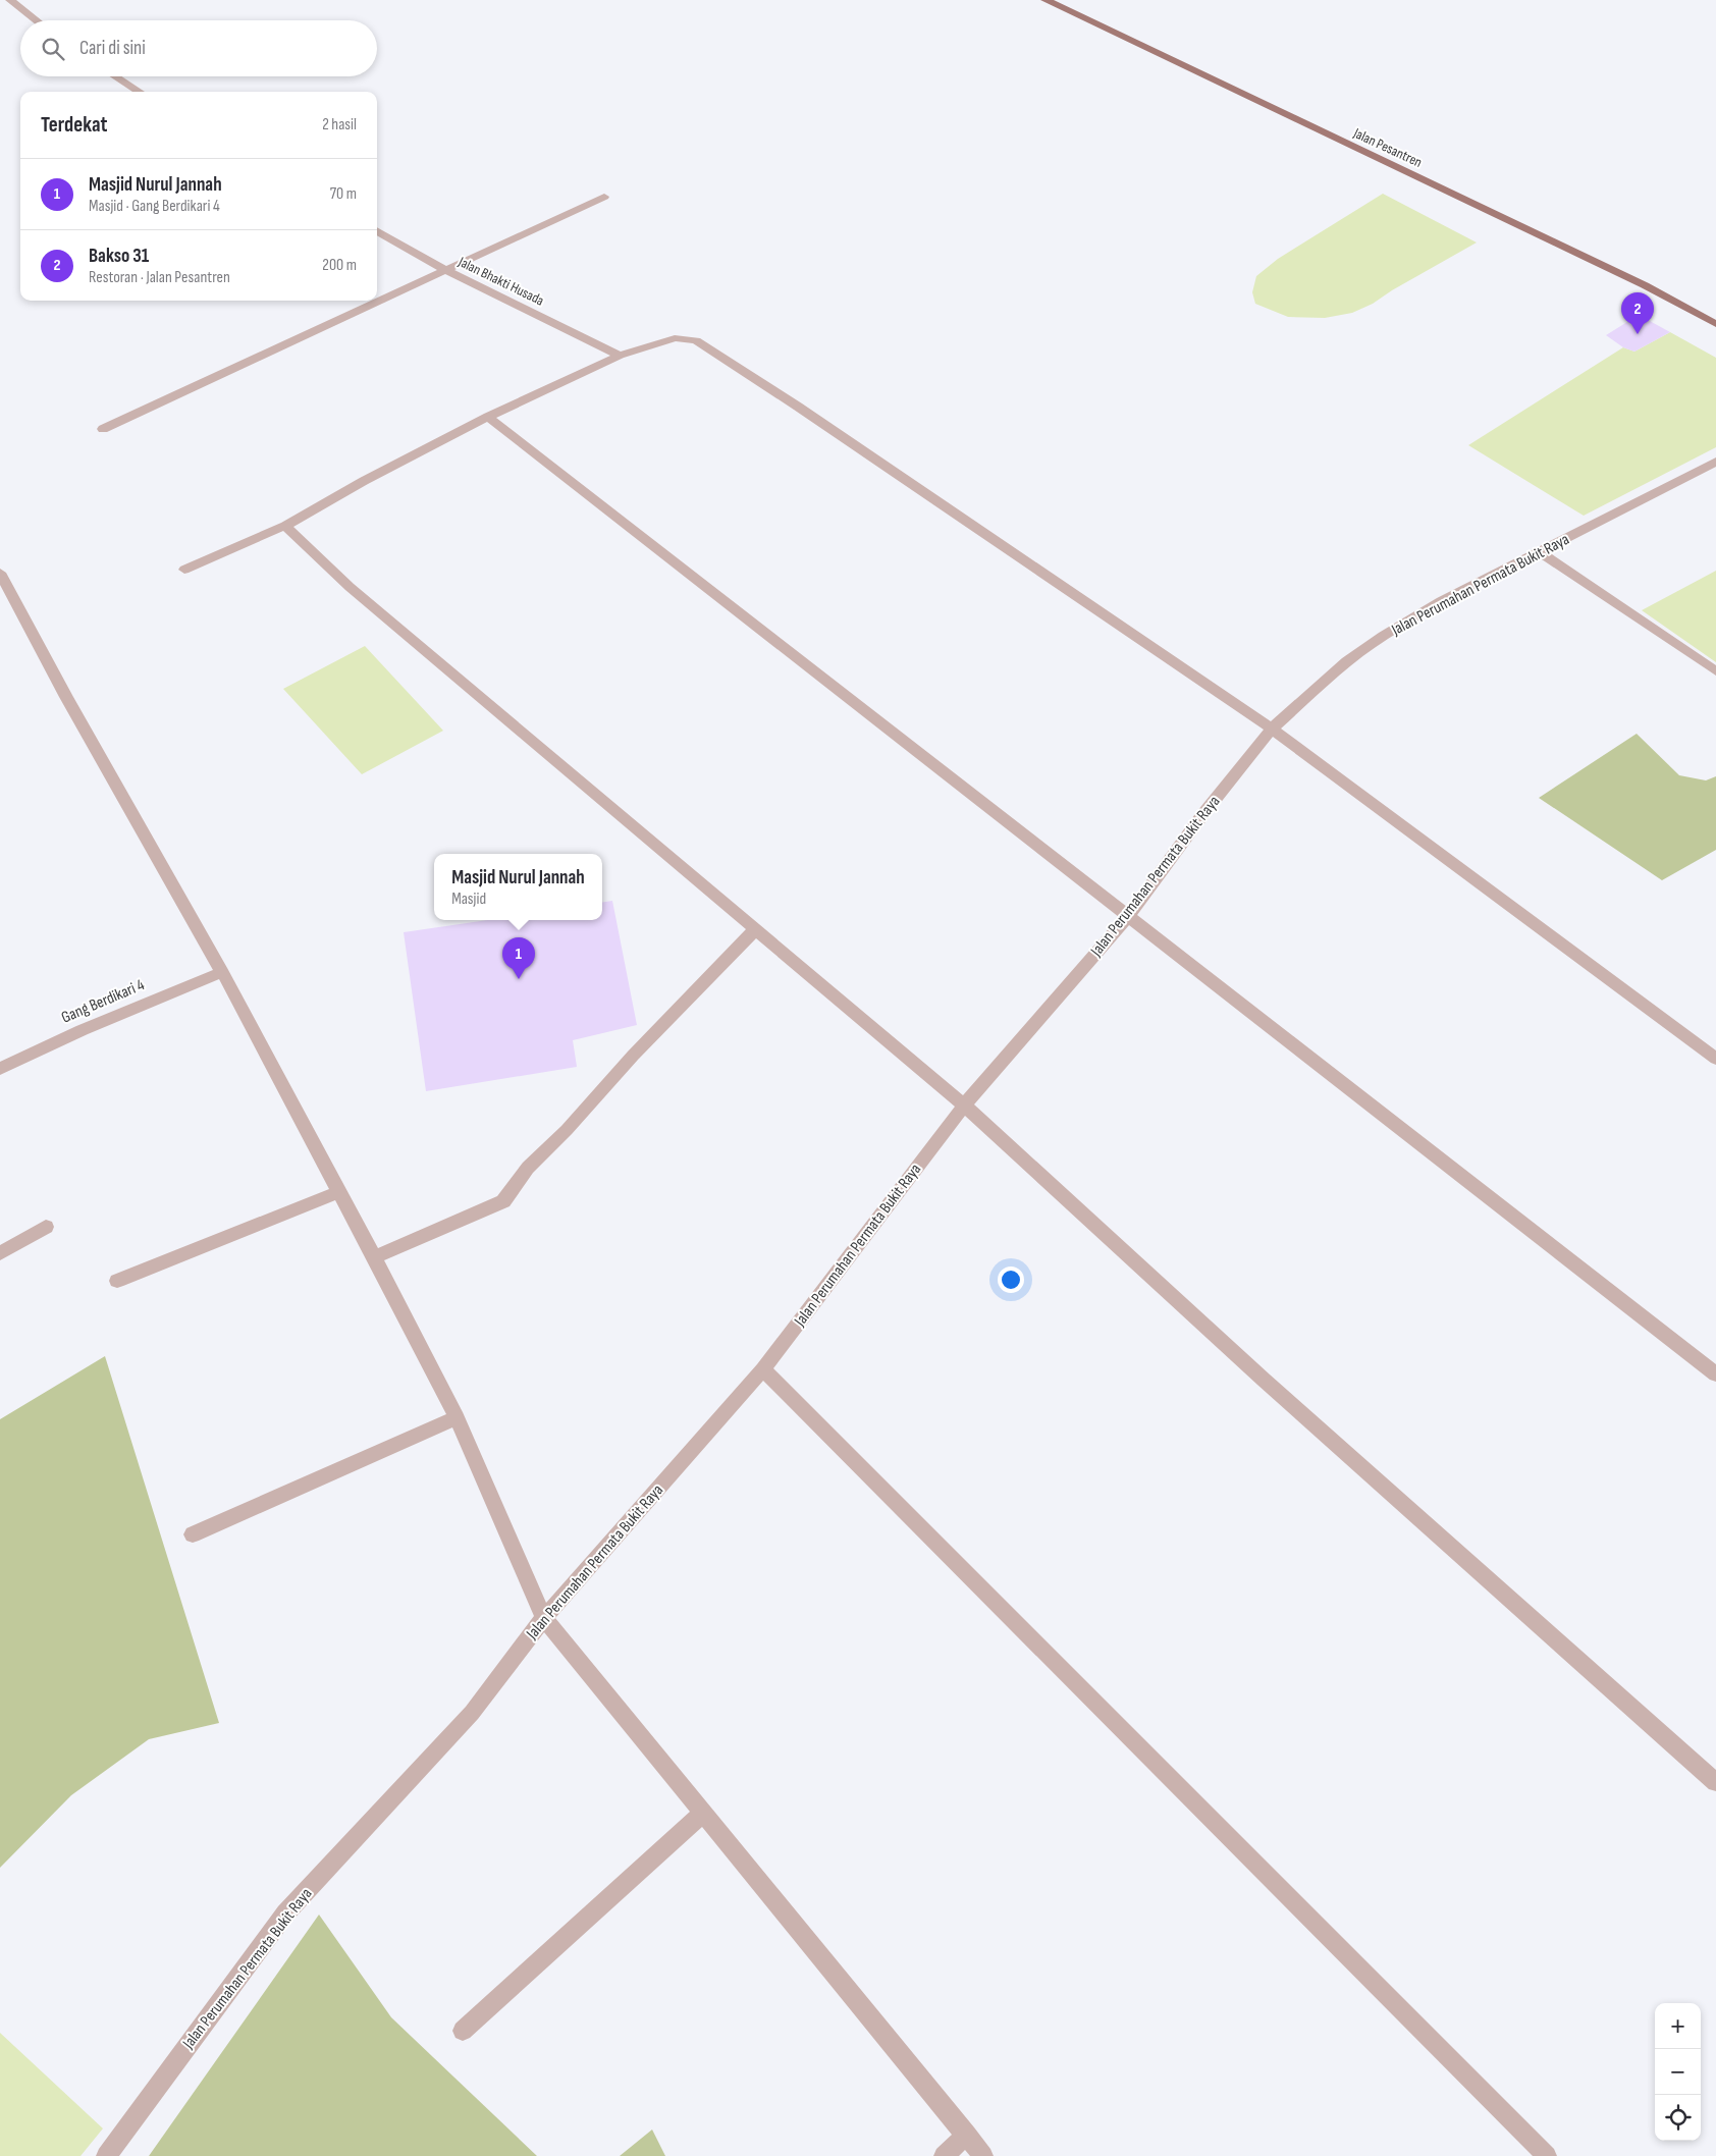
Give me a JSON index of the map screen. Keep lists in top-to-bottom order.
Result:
{
  "streets": {
    "main road": ["Jalan Pesantren"],
    "street": ["Jalan Bhakti Husada", "Jalan Perumahan Permata Bukit Raya", "Gang Berdikari 4"]
  },
  "page": {
    "search": "Cari di sini",
    "heading": ["Terdekat", "2 hasil"],
    "list": [
      {
        "mark": "1",
        "name": "Masjid Nurul Jannah",
        "note": "Masjid · Gang Berdikari 4",
        "value": "70 m"
      },
      {
        "mark": "2",
        "name": "Bakso 31",
        "note": "Restoran · Jalan Pesantren",
        "value": "200 m"
      }
    ],
    "pins": ["2", "1"],
    "popup": ["Masjid Nurul Jannah", "Masjid"],
    "map_buttons": ["+", "−"]
  }
}
